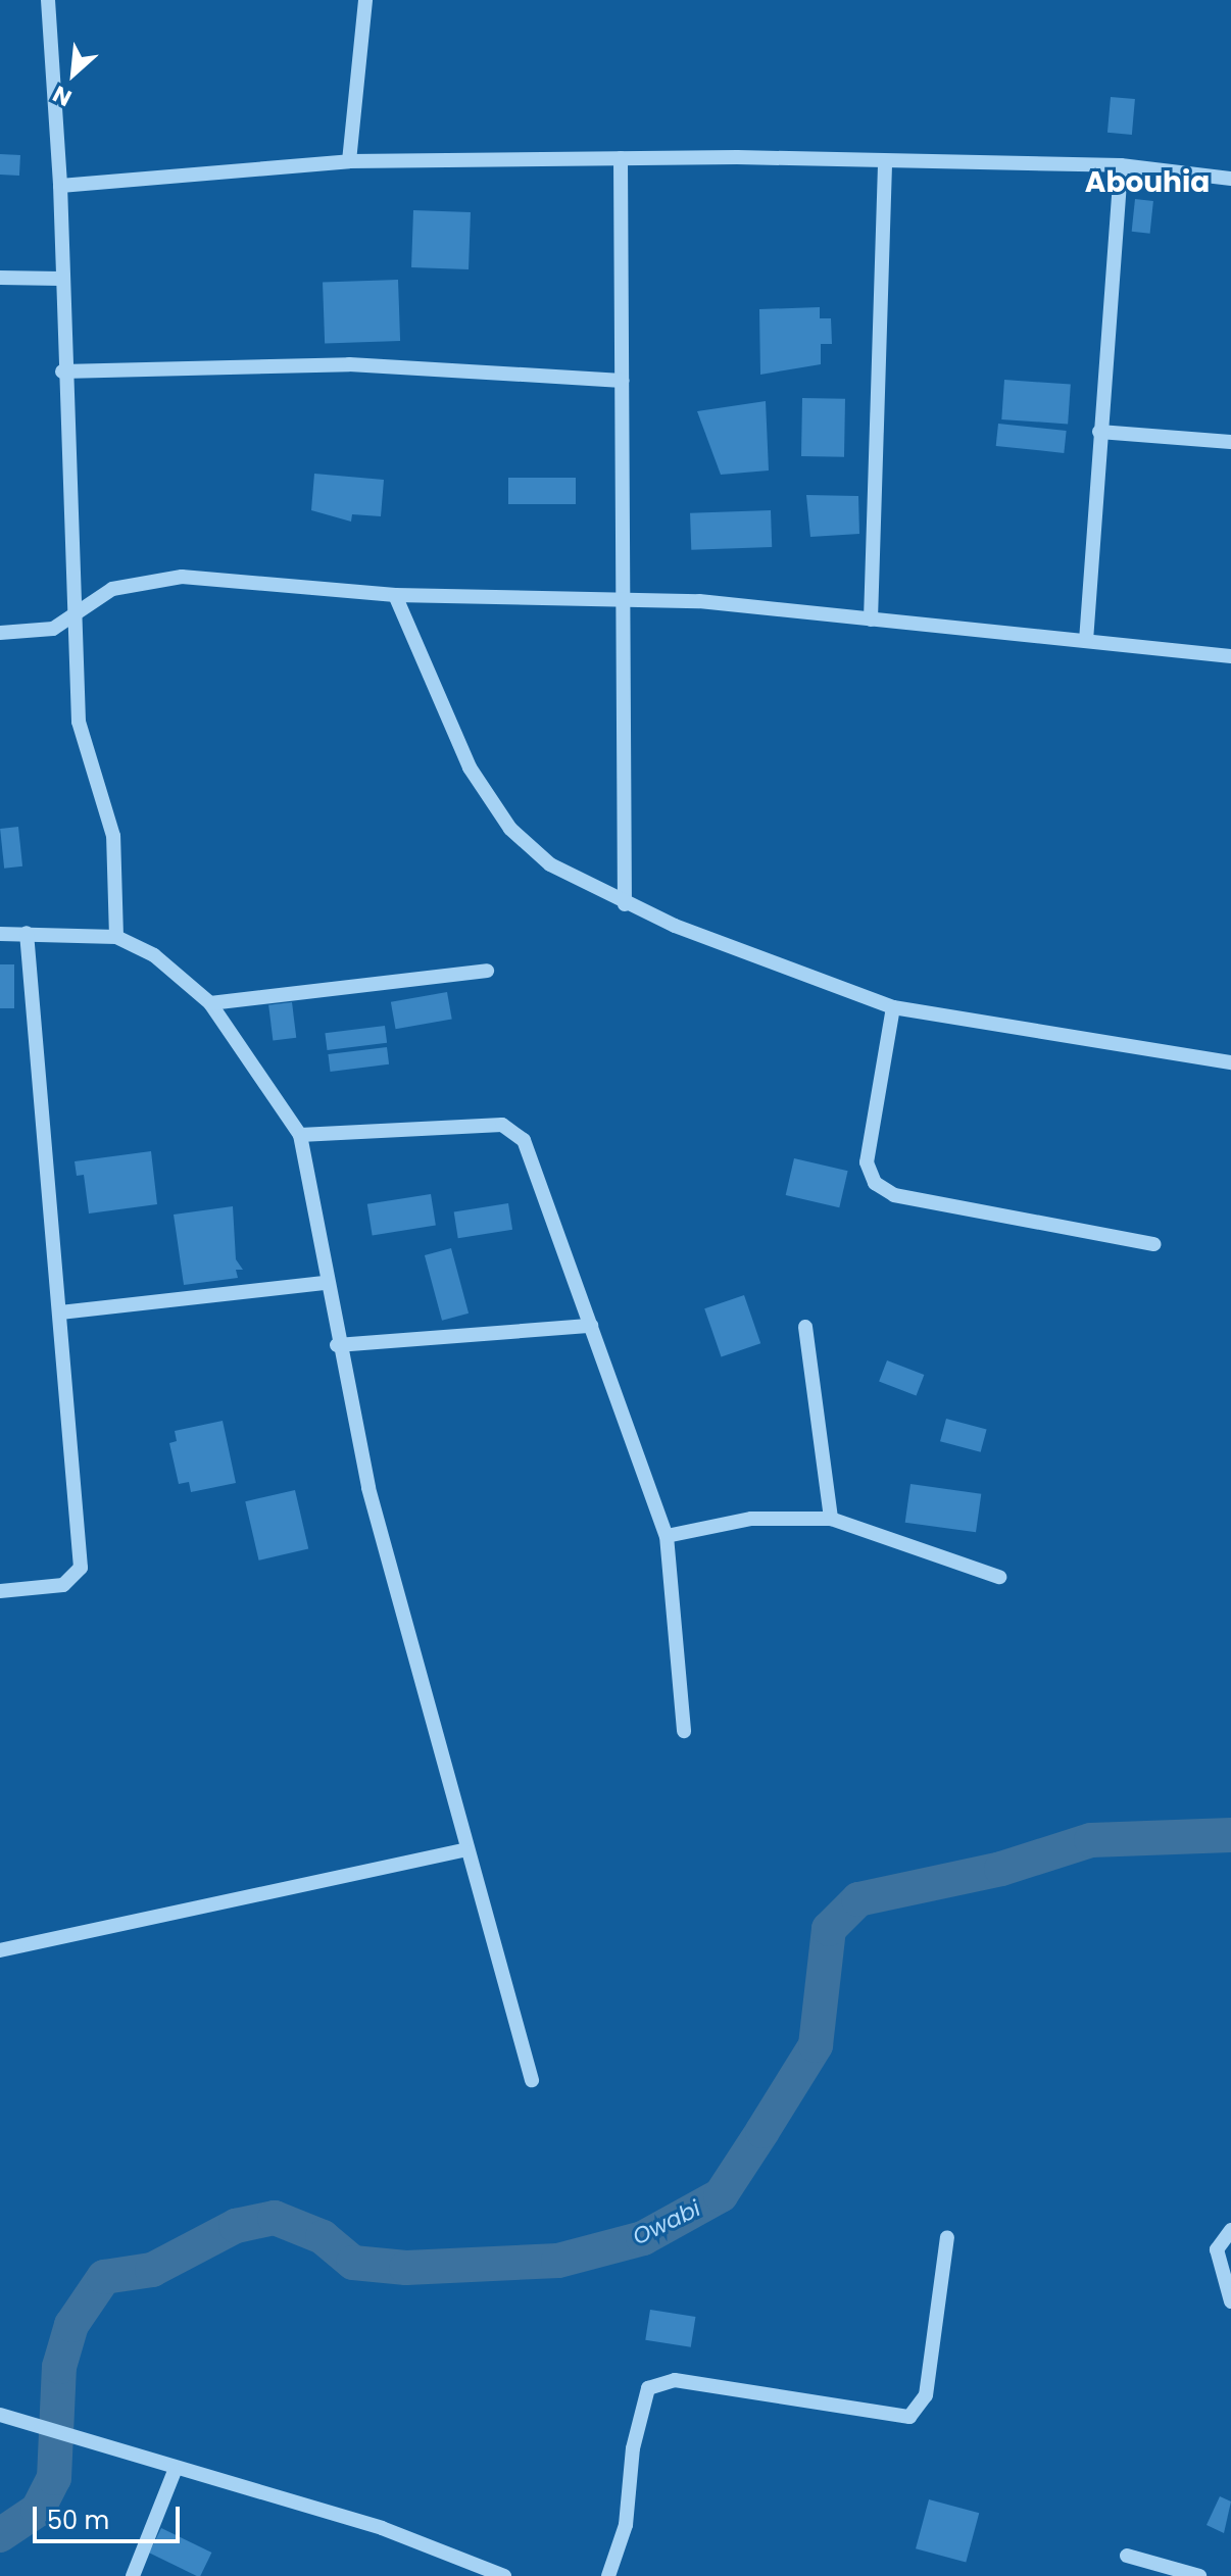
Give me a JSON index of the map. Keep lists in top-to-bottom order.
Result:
{
  "districts": ["Abouhia"],
  "water": ["Owabi"],
  "scale_bar": "50 m",
  "north": "bottom left"
}
